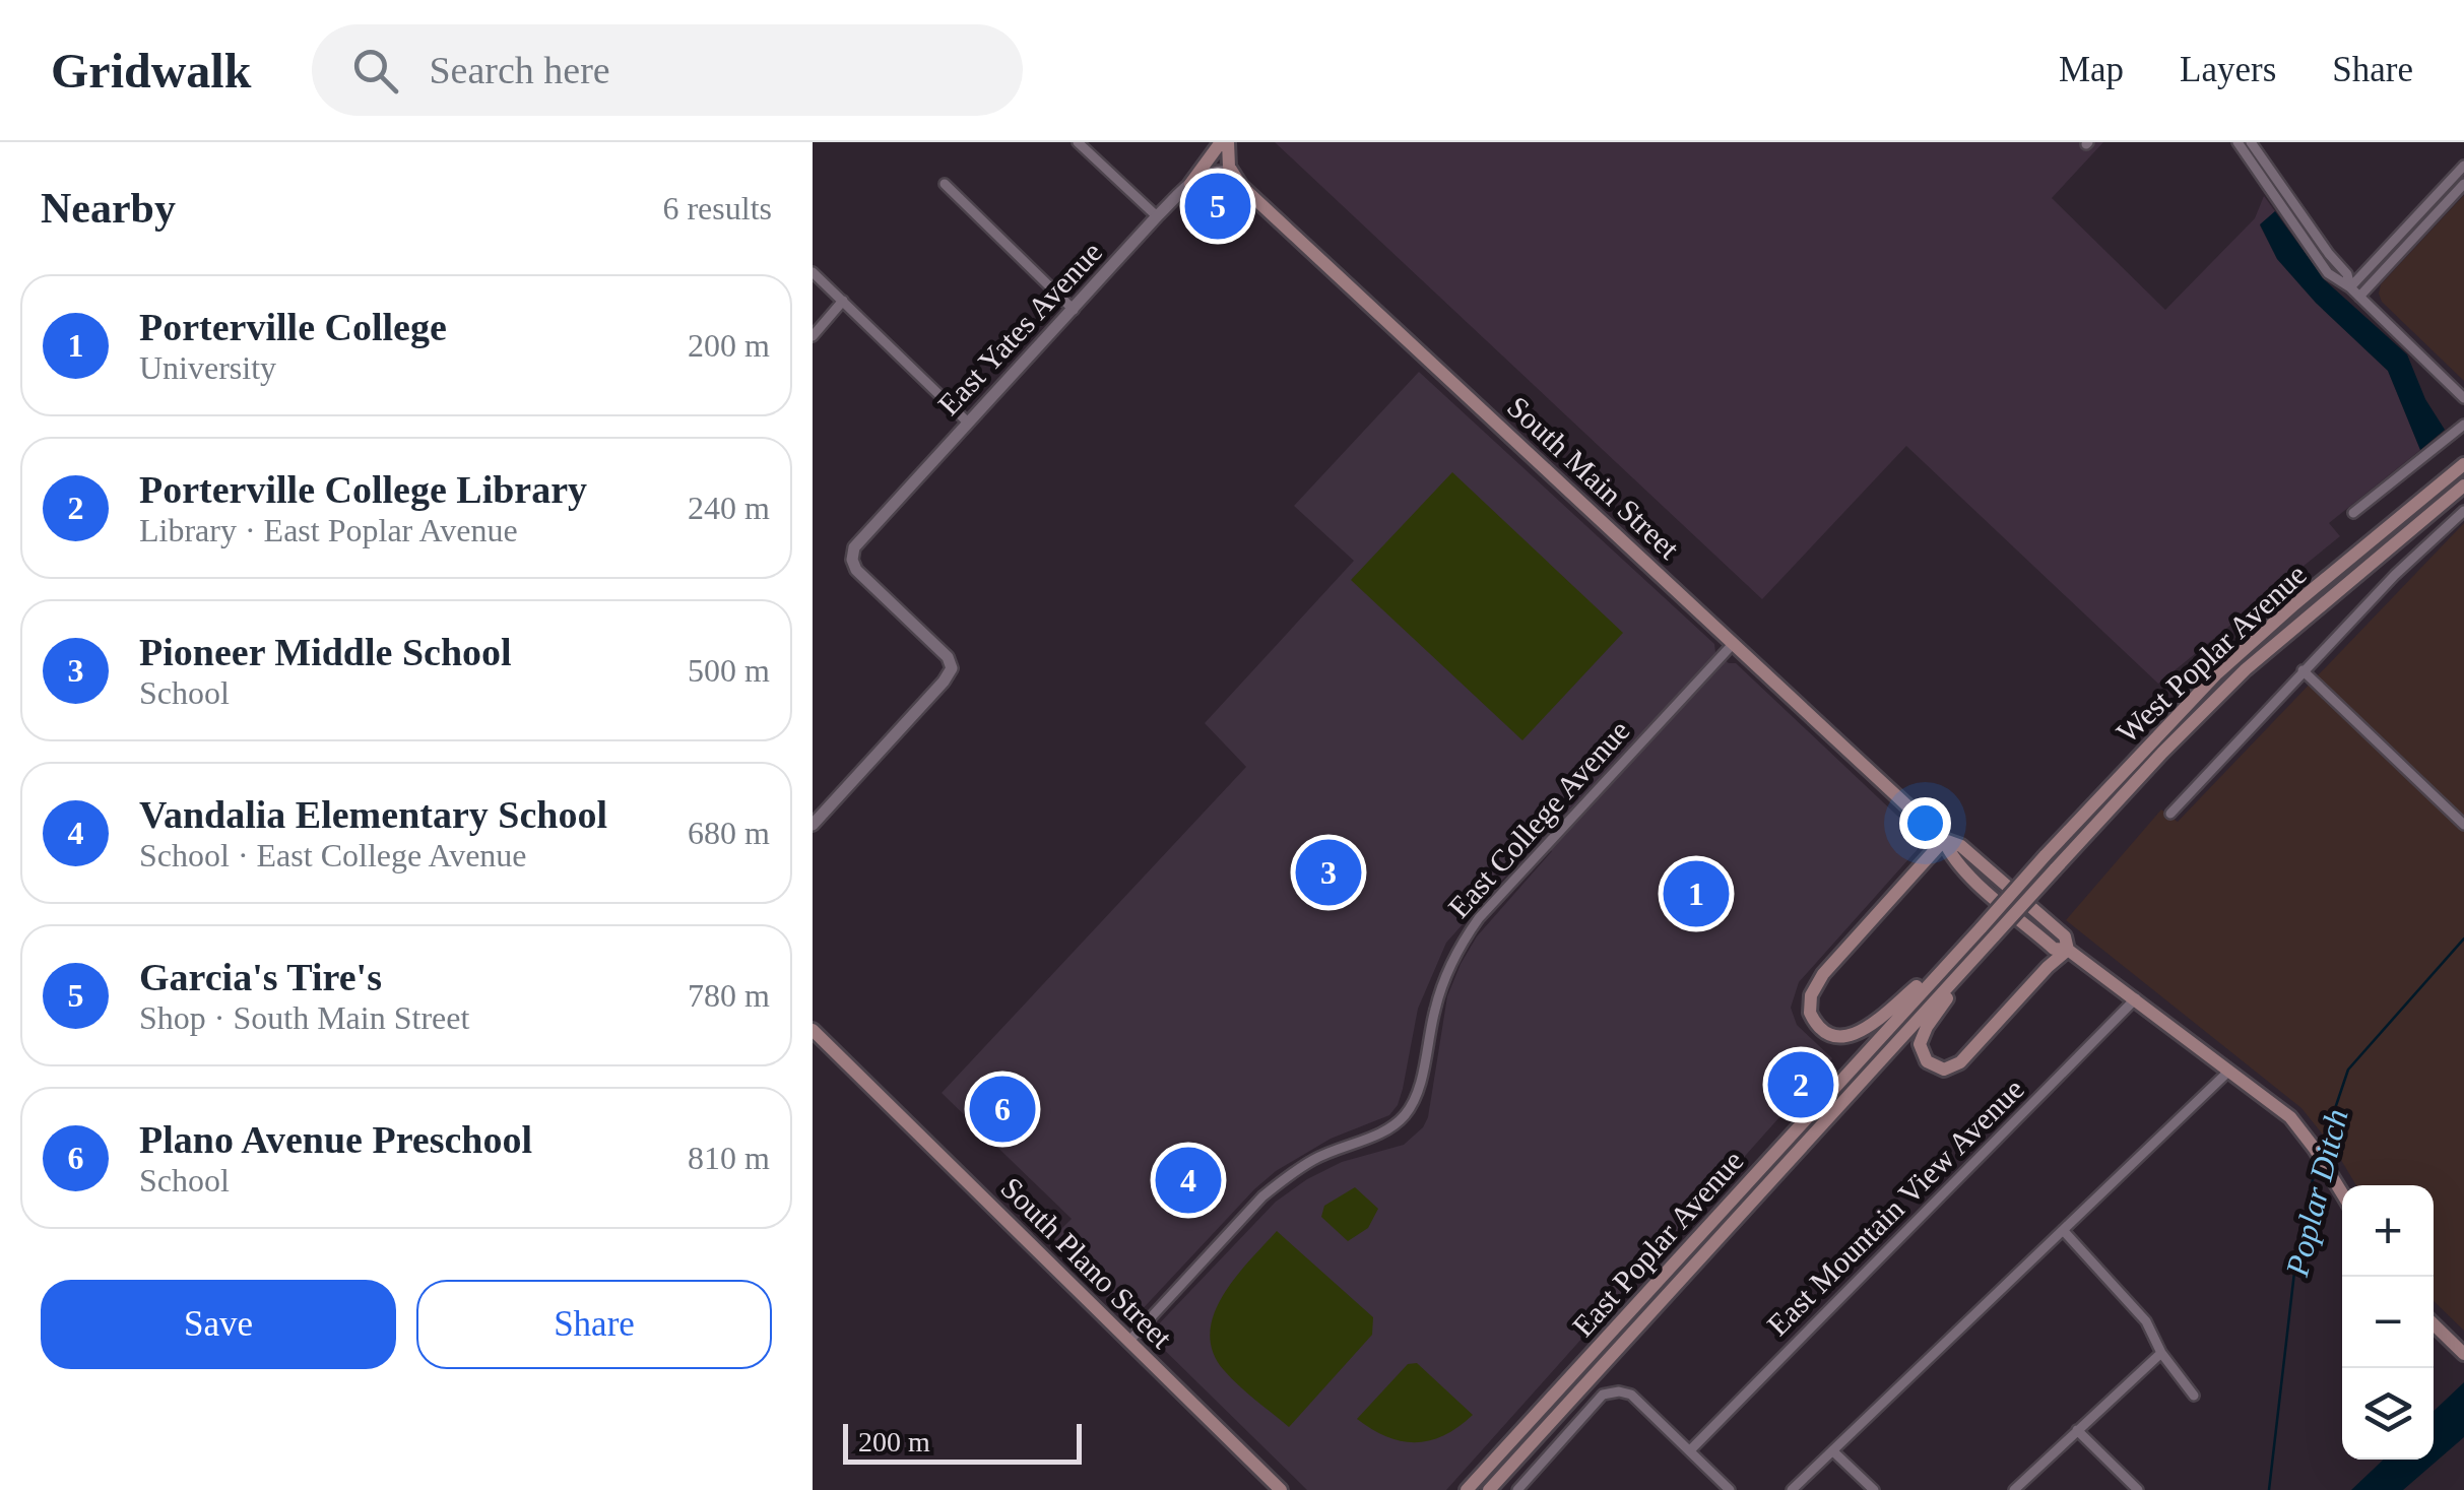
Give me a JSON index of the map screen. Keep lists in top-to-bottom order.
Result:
{
  "streets": {
    "main road": [
      "South Main Street",
      "West Poplar Avenue",
      "East Poplar Avenue",
      "South Plano Street"
    ],
    "street": ["East Yates Avenue", "East College Avenue", "East Mountain View Avenue"]
  },
  "crossings": [
    ["East Yates Avenue", "South Main Street"],
    ["South Main Street", "East College Avenue"],
    ["South Main Street", "East Mountain View Avenue"],
    ["West Poplar Avenue", "East Poplar Avenue"],
    ["East College Avenue", "South Plano Street"]
  ],
  "water": ["Poplar Ditch"],
  "scale_bar": "200 m",
  "page": {
    "header": "Gridwalk",
    "search": "Search here",
    "nav": ["Map", "Layers", "Share"],
    "heading": ["Nearby", "6 results"],
    "pins": [
      "5",
      "3",
      "1",
      "2",
      "6",
      "4"
    ],
    "list": [
      {
        "mark": "1",
        "name": "Porterville College",
        "note": "University",
        "value": "200 m"
      },
      {
        "mark": "2",
        "name": "Porterville College Library",
        "note": "Library · East Poplar Avenue",
        "value": "240 m"
      },
      {
        "mark": "3",
        "name": "Pioneer Middle School",
        "note": "School",
        "value": "500 m"
      },
      {
        "mark": "4",
        "name": "Vandalia Elementary School",
        "note": "School · East College Avenue",
        "value": "680 m"
      },
      {
        "mark": "5",
        "name": "Garcia's Tire's",
        "note": "Shop · South Main Street",
        "value": "780 m"
      },
      {
        "mark": "6",
        "name": "Plano Avenue Preschool",
        "note": "School",
        "value": "810 m"
      }
    ],
    "map_buttons": ["+", "−"],
    "buttons": ["Save", "Share"],
    "scale": "200 m"
  }
}
